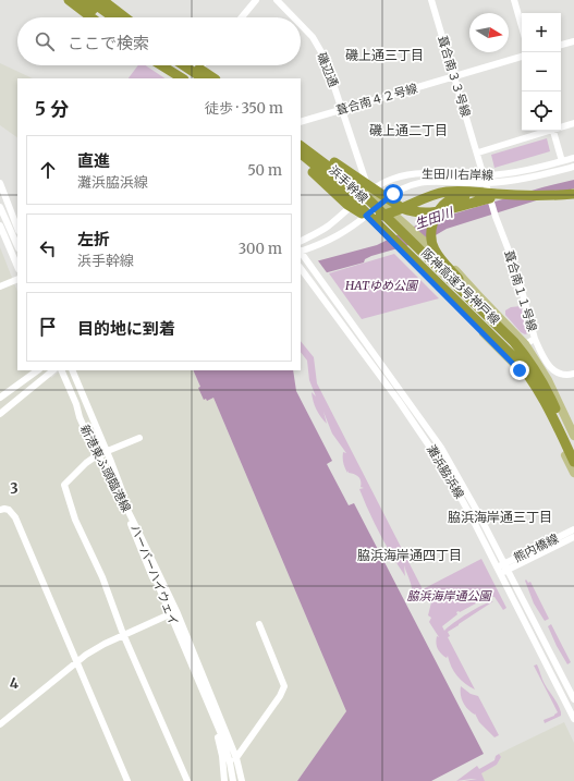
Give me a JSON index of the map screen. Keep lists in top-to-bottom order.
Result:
{
  "streets": {
    "highway": ["阪神高速3号神戸線"],
    "main road": ["浜手幹線"],
    "street": [
      "磯辺通",
      "葺合南３３号線",
      "葺合南４２号線",
      "生田川右岸線",
      "葺合南１１号線",
      "新港東ふ頭臨港線",
      "灘浜脇浜線",
      "熊内橋線",
      "ハーバーハイウェイ"
    ]
  },
  "crossings": [
    ["磯辺通", "葺合南４２号線"],
    ["磯辺通", "生田川右岸線"],
    ["磯辺通", "浜手幹線"],
    ["葺合南３３号線", "葺合南４２号線"],
    ["葺合南３３号線", "生田川右岸線"],
    ["葺合南３３号線", "葺合南１１号線"],
    ["生田川右岸線", "浜手幹線"],
    ["生田川右岸線", "葺合南１１号線"],
    ["生田川右岸線", "灘浜脇浜線"],
    ["浜手幹線", "灘浜脇浜線"],
    ["灘浜脇浜線", "熊内橋線"]
  ],
  "districts": [
    "磯上通三丁目",
    "磯上通二丁目",
    "脇浜海岸通三丁目",
    "脇浜海岸通四丁目"
  ],
  "water": ["生田川"],
  "parks": ["HATゆめ公園", "脇浜海岸通公園"],
  "north": "right",
  "page": {
    "map_buttons": ["+", "−"],
    "search": "ここで検索",
    "heading": ["5 分", "徒歩 · 350 m"],
    "list": [
      ["直進", "灘浜脇浜線", "50 m"],
      ["左折", "浜手幹線", "300 m"],
      "目的地に到着"
    ]
  },
  "grid": {
    "rows": ["3", "4"]
  }
}
